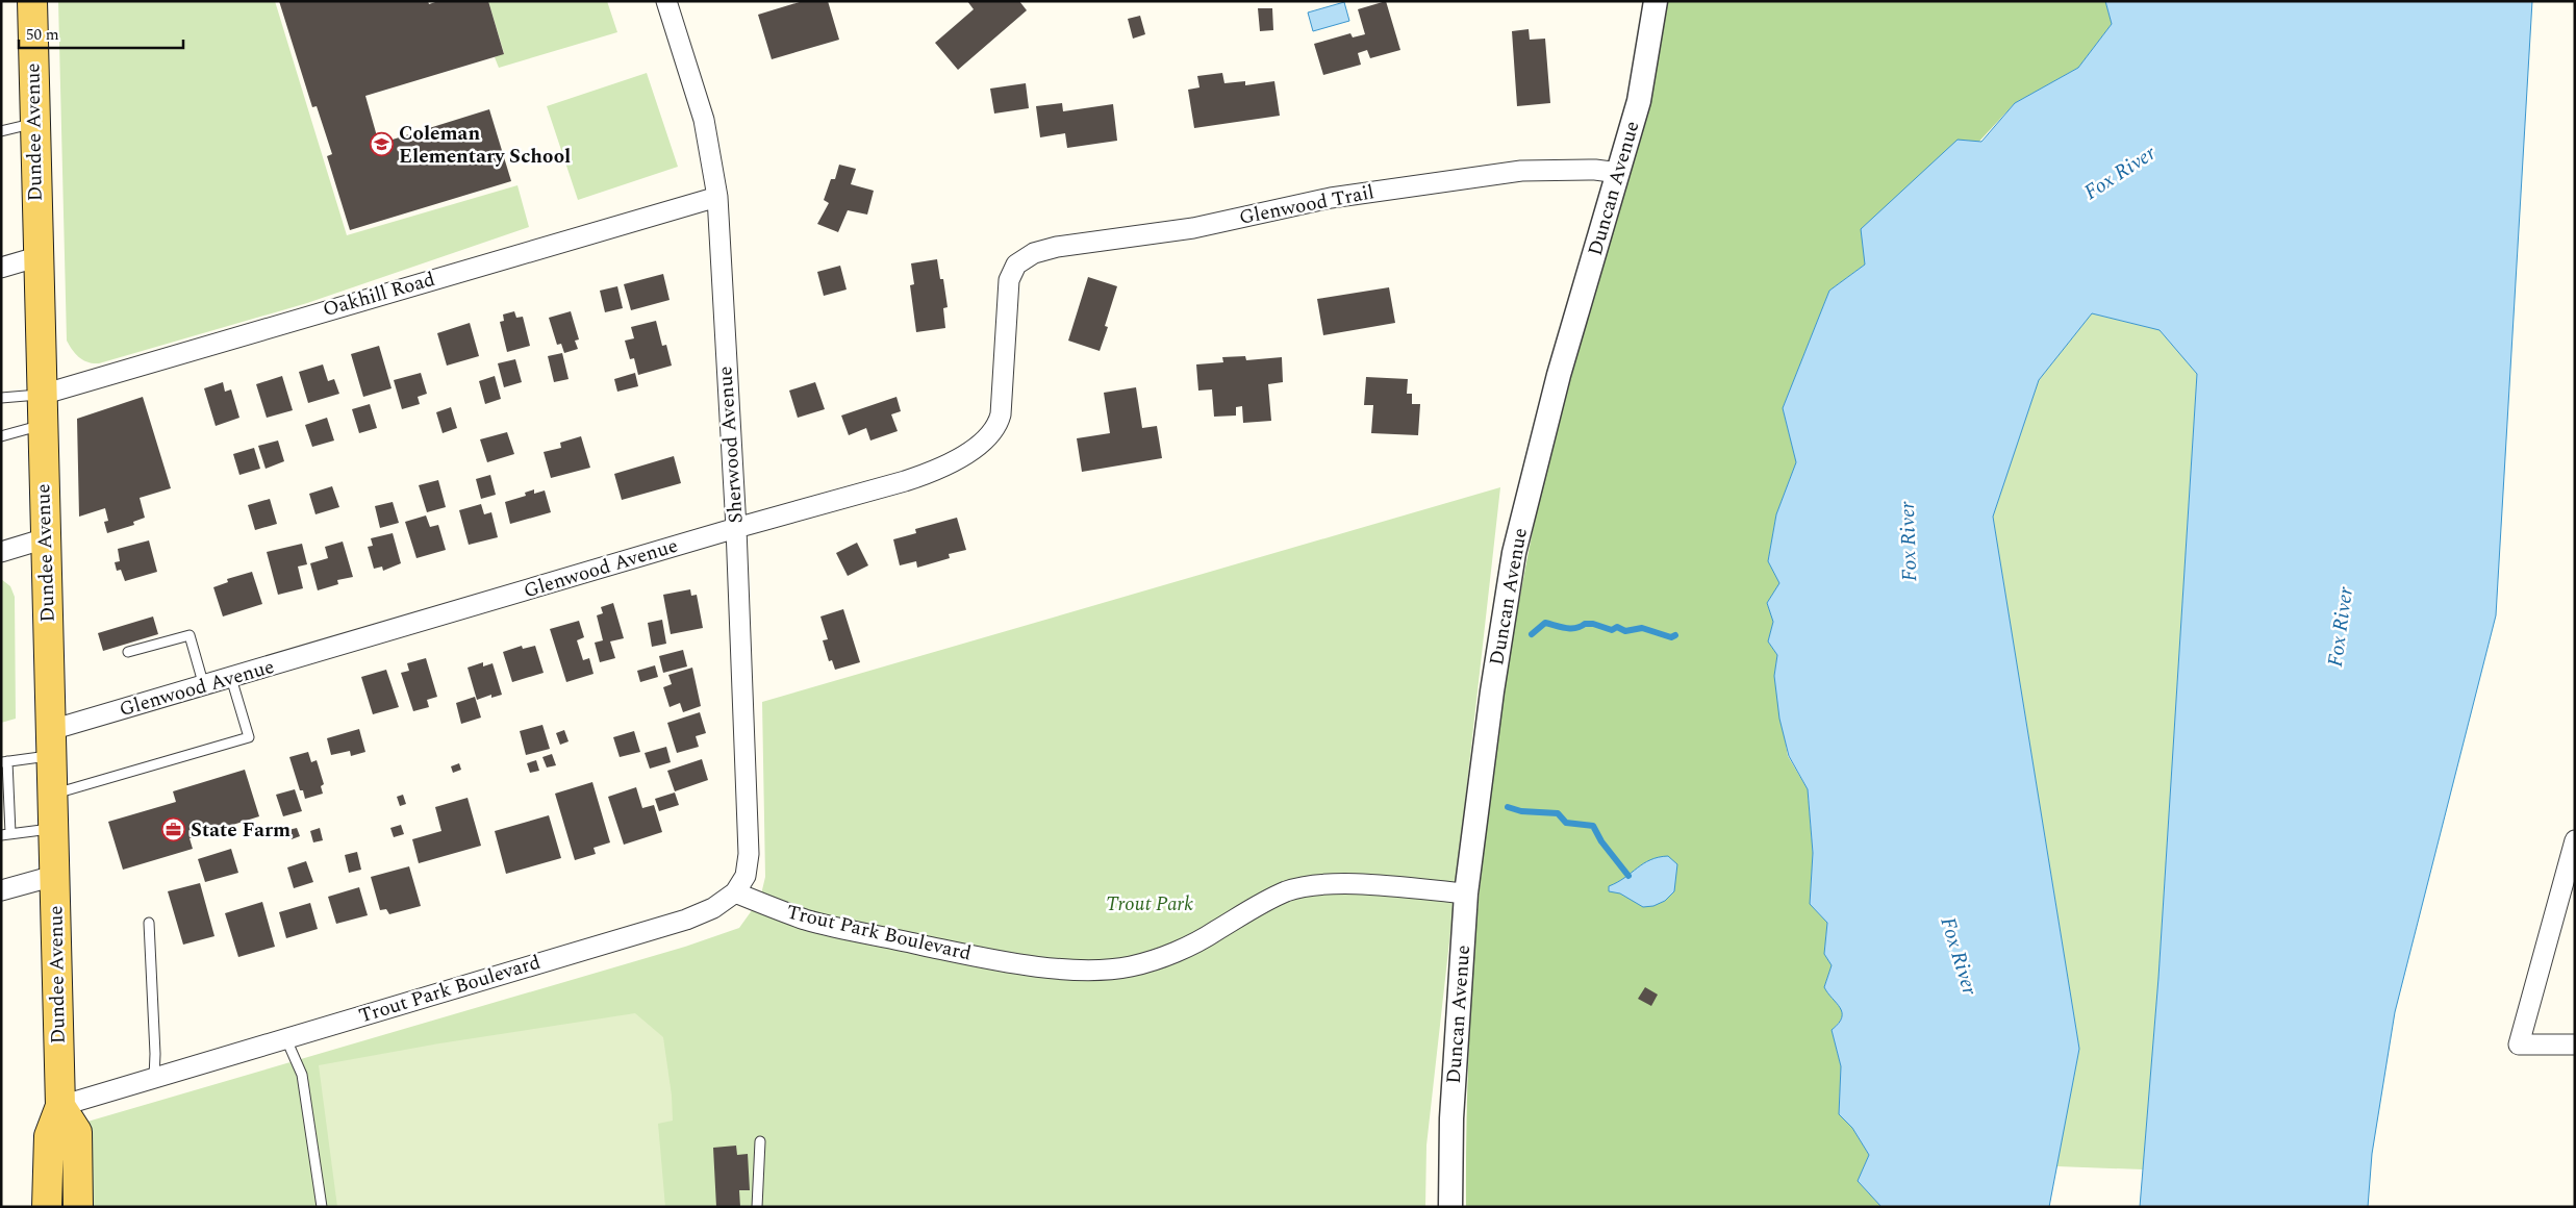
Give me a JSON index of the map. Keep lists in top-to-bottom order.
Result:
{
  "streets": {
    "main road": ["Dundee Avenue"],
    "street": [
      "Duncan Avenue",
      "Glenwood Trail",
      "Oakhill Road",
      "Sherwood Avenue",
      "Glenwood Avenue",
      "Trout Park Boulevard"
    ]
  },
  "crossings": [
    ["Dundee Avenue", "Oakhill Road"],
    ["Dundee Avenue", "Glenwood Avenue"],
    ["Dundee Avenue", "Trout Park Boulevard"],
    ["Duncan Avenue", "Glenwood Trail"],
    ["Duncan Avenue", "Trout Park Boulevard"],
    ["Glenwood Trail", "Glenwood Avenue"],
    ["Oakhill Road", "Sherwood Avenue"],
    ["Sherwood Avenue", "Glenwood Avenue"],
    ["Sherwood Avenue", "Trout Park Boulevard"]
  ],
  "water": ["Fox River"],
  "parks": ["Trout Park"],
  "places": {
    "school or university": ["Coleman Elementary School"],
    "office": ["State Farm"]
  },
  "scale_bar": "50 m"
}
